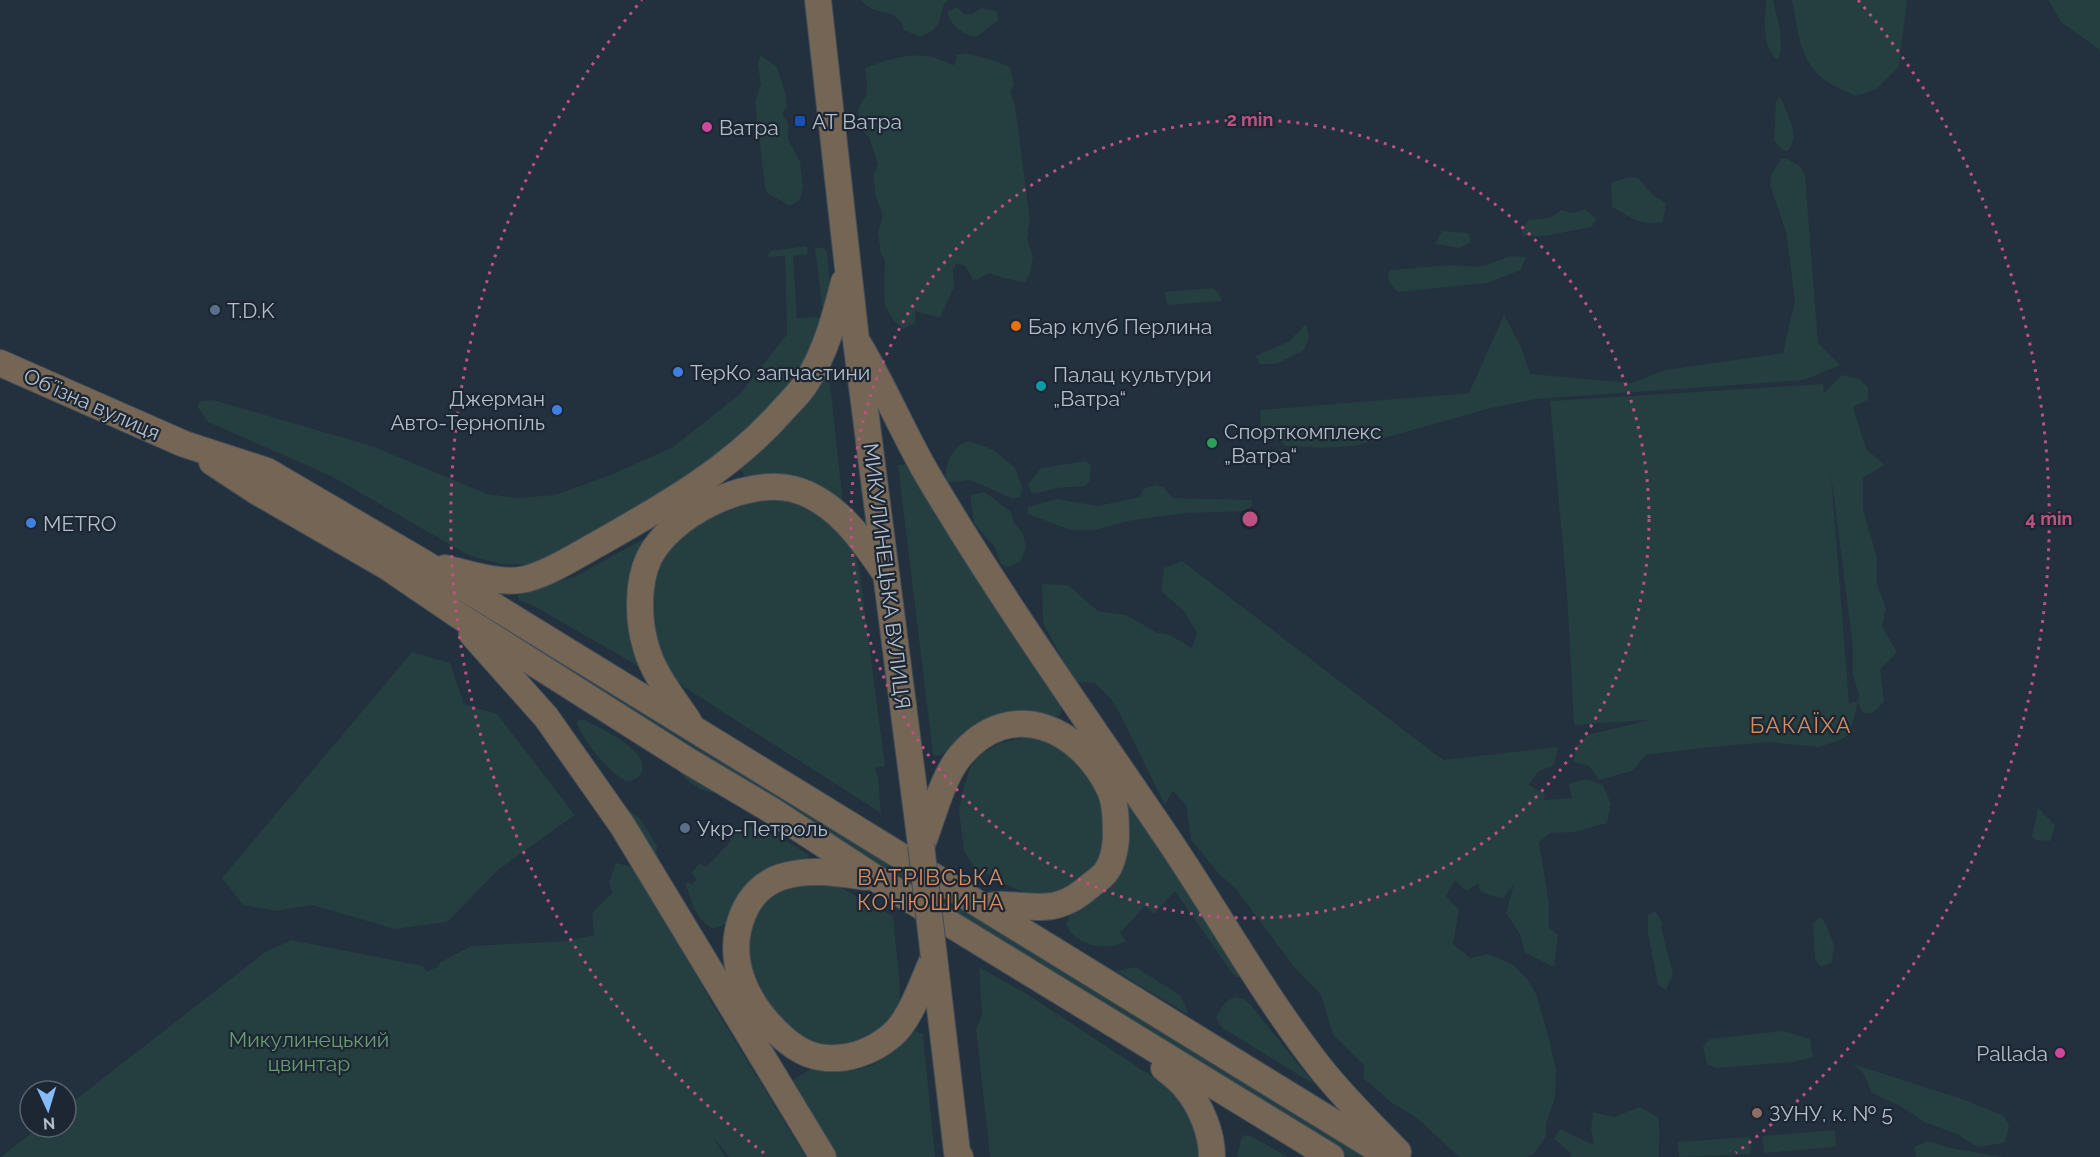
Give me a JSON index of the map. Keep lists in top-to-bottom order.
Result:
{
  "streets": {
    "highway": ["Обʼїзна вулиця", "МИКУЛИНЕЦЬКА ВУЛИЦЯ"]
  },
  "districts": ["БАКАЇХА", "ВАТРІВСЬКА КОНЮШИНА"],
  "parks": ["Микулинецький цвинтар"],
  "places": {
    "transit": ["АТ Ватра"],
    "other": [
      "Ватра",
      "T.D.K",
      "Бар клуб Перлина",
      "ТерКо запчастини",
      "Палац культури „Ватра“",
      "Джерман Авто-Тернопіль",
      "Спорткомплекс „Ватра“",
      "METRO",
      "Укр-Петроль",
      "Pallada",
      "ЗУНУ, к. № 5"
    ]
  },
  "north": "bottom",
  "rings": ["2 min", "4 min"]
}
